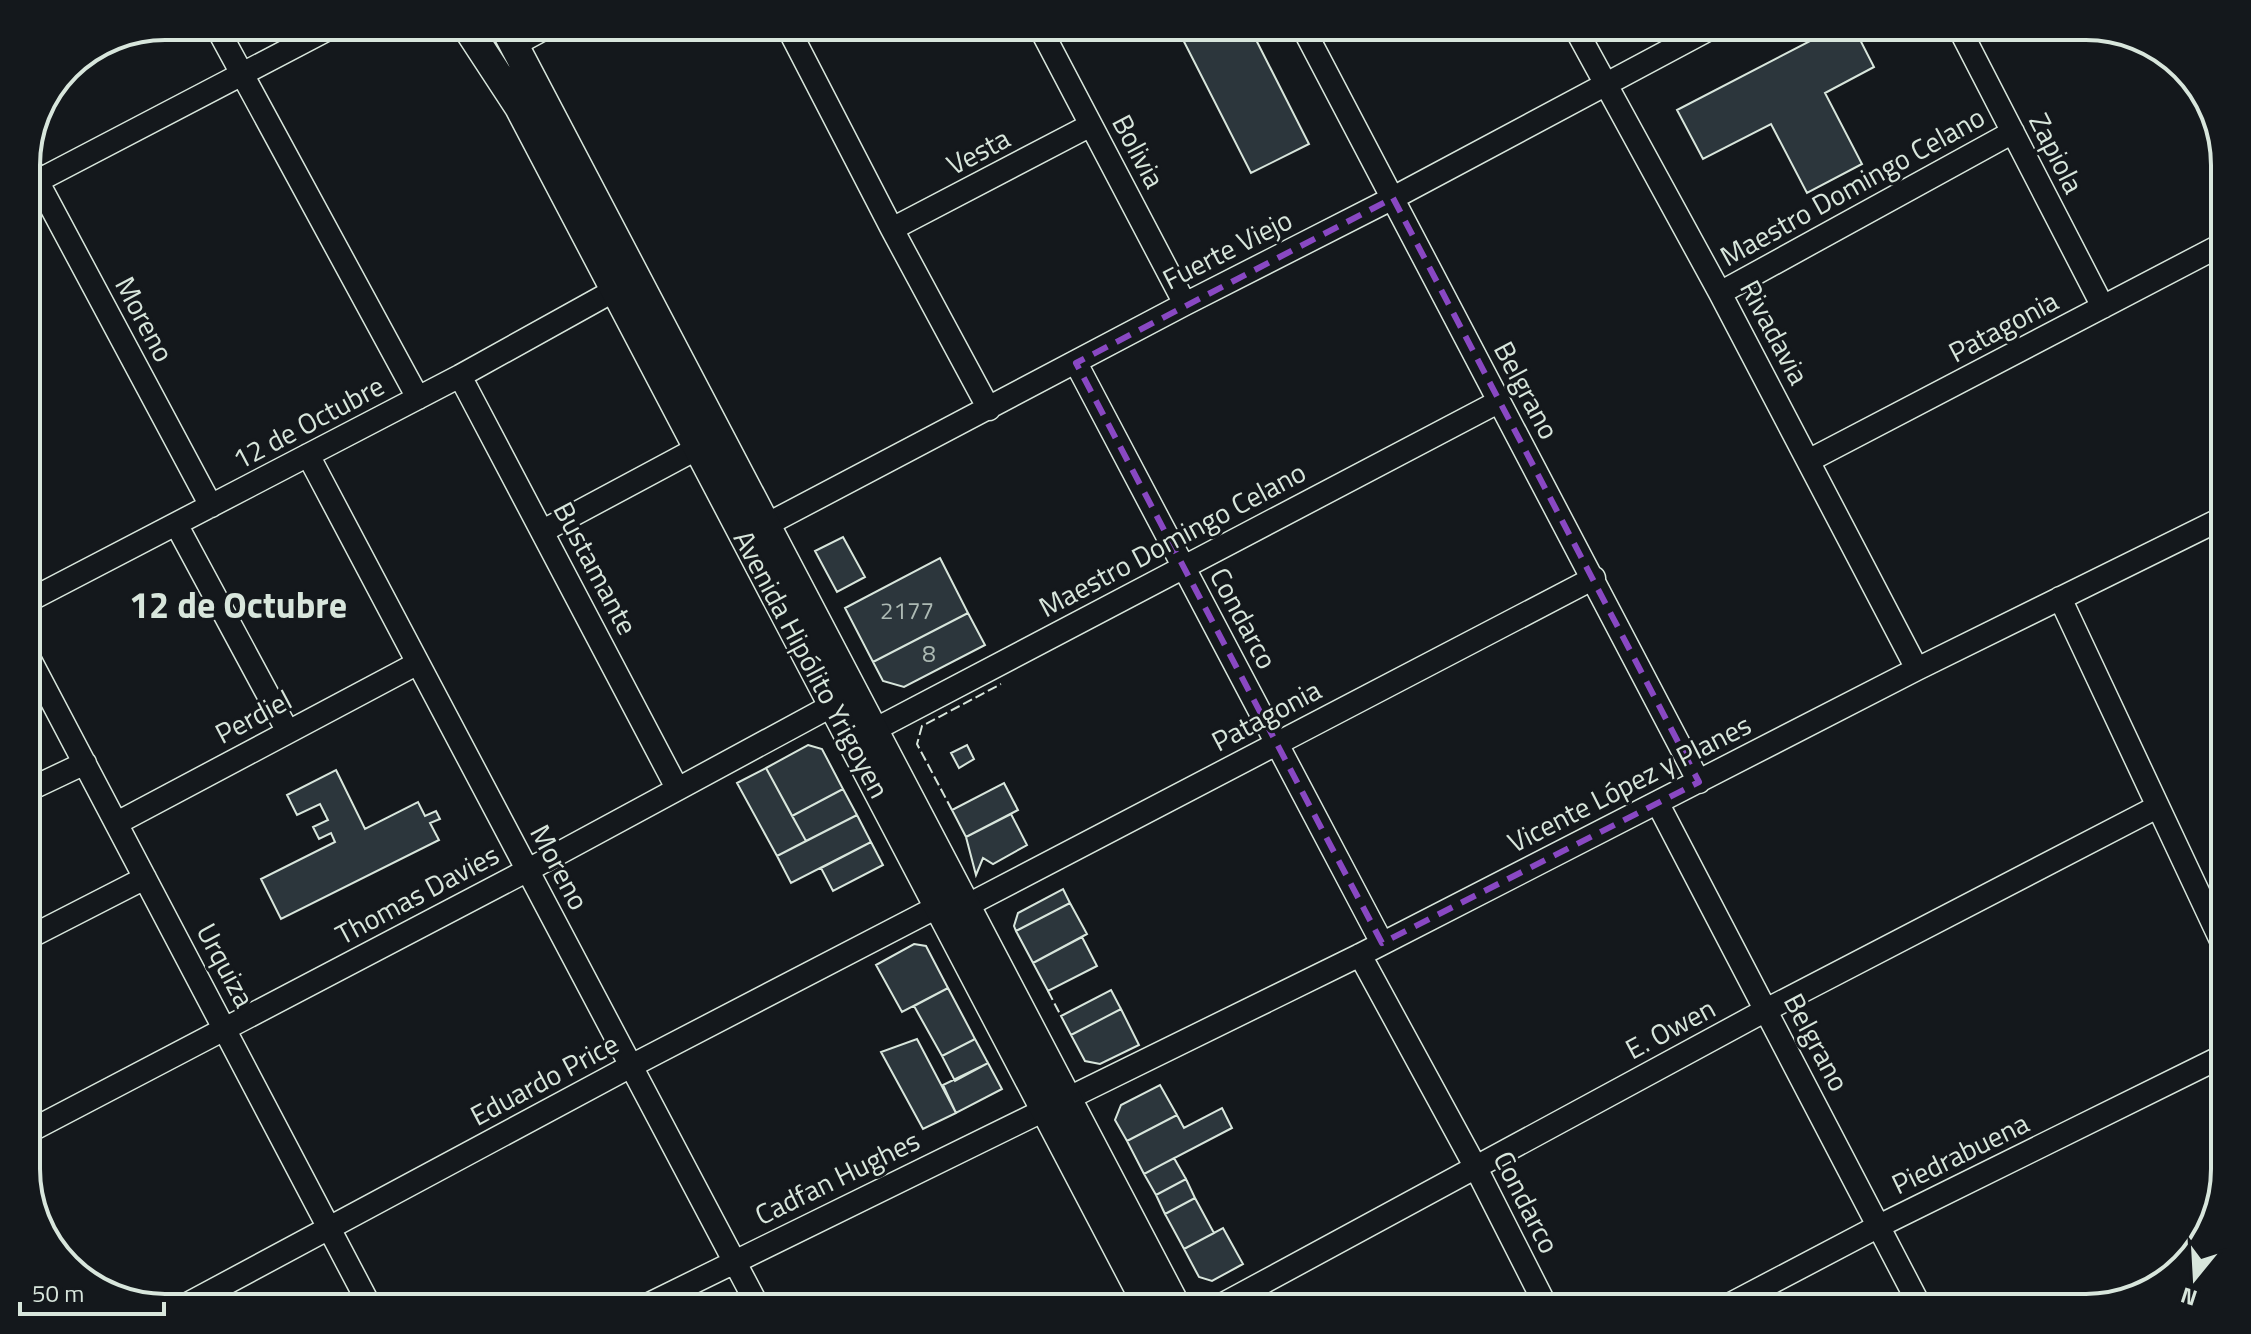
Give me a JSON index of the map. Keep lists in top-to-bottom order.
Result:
{
  "streets": {
    "main road": ["Avenida Hipólito Yrigoyen"],
    "street": [
      "Vesta",
      "Bolivia",
      "Zapiola",
      "Maestro Domingo Celano",
      "Fuerte Viejo",
      "Moreno",
      "Patagonia",
      "Rivadavia",
      "Belgrano",
      "12 de Octubre",
      "Bustamante",
      "Condarco",
      "Perdiel",
      "Vicente López y Planes",
      "Thomas Davies",
      "Urquiza",
      "E. Owen",
      "Eduardo Price",
      "Piedrabuena",
      "Cadfan Hughes"
    ]
  },
  "crossings": [
    ["Vesta", "Bolivia"],
    ["Bolivia", "Fuerte Viejo"],
    ["Zapiola", "Maestro Domingo Celano"],
    ["Zapiola", "Patagonia"],
    ["Maestro Domingo Celano", "Rivadavia"],
    ["Maestro Domingo Celano", "Belgrano"],
    ["Maestro Domingo Celano", "Condarco"],
    ["Maestro Domingo Celano", "Avenida Hipólito Yrigoyen"],
    ["Fuerte Viejo", "Rivadavia"],
    ["Fuerte Viejo", "Belgrano"],
    ["Fuerte Viejo", "Condarco"],
    ["Fuerte Viejo", "Avenida Hipólito Yrigoyen"],
    ["Moreno", "12 de Octubre"],
    ["Moreno", "Perdiel"],
    ["Moreno", "Thomas Davies"],
    ["Moreno", "Eduardo Price"],
    ["Moreno", "Cadfan Hughes"],
    ["Patagonia", "Rivadavia"],
    ["Patagonia", "Belgrano"],
    ["Patagonia", "Condarco"],
    ["Patagonia", "Avenida Hipólito Yrigoyen"],
    ["Patagonia", "Eduardo Price"],
    ["Rivadavia", "Vicente López y Planes"],
    ["Belgrano", "Vicente López y Planes"],
    ["Belgrano", "E. Owen"],
    ["Belgrano", "Piedrabuena"],
    ["12 de Octubre", "Bustamante"],
    ["12 de Octubre", "Avenida Hipólito Yrigoyen"],
    ["Bustamante", "Thomas Davies"],
    ["Condarco", "Vicente López y Planes"],
    ["Condarco", "E. Owen"],
    ["Avenida Hipólito Yrigoyen", "Vicente López y Planes"],
    ["Avenida Hipólito Yrigoyen", "Thomas Davies"],
    ["Avenida Hipólito Yrigoyen", "Eduardo Price"],
    ["Avenida Hipólito Yrigoyen", "Cadfan Hughes"],
    ["Perdiel", "Urquiza"],
    ["Vicente López y Planes", "Cadfan Hughes"],
    ["Thomas Davies", "Urquiza"],
    ["Urquiza", "Eduardo Price"]
  ],
  "districts": ["12 de Octubre"],
  "house_numbers": ["2177", "8"],
  "scale_bar": "50 m",
  "north": "bottom"
}
